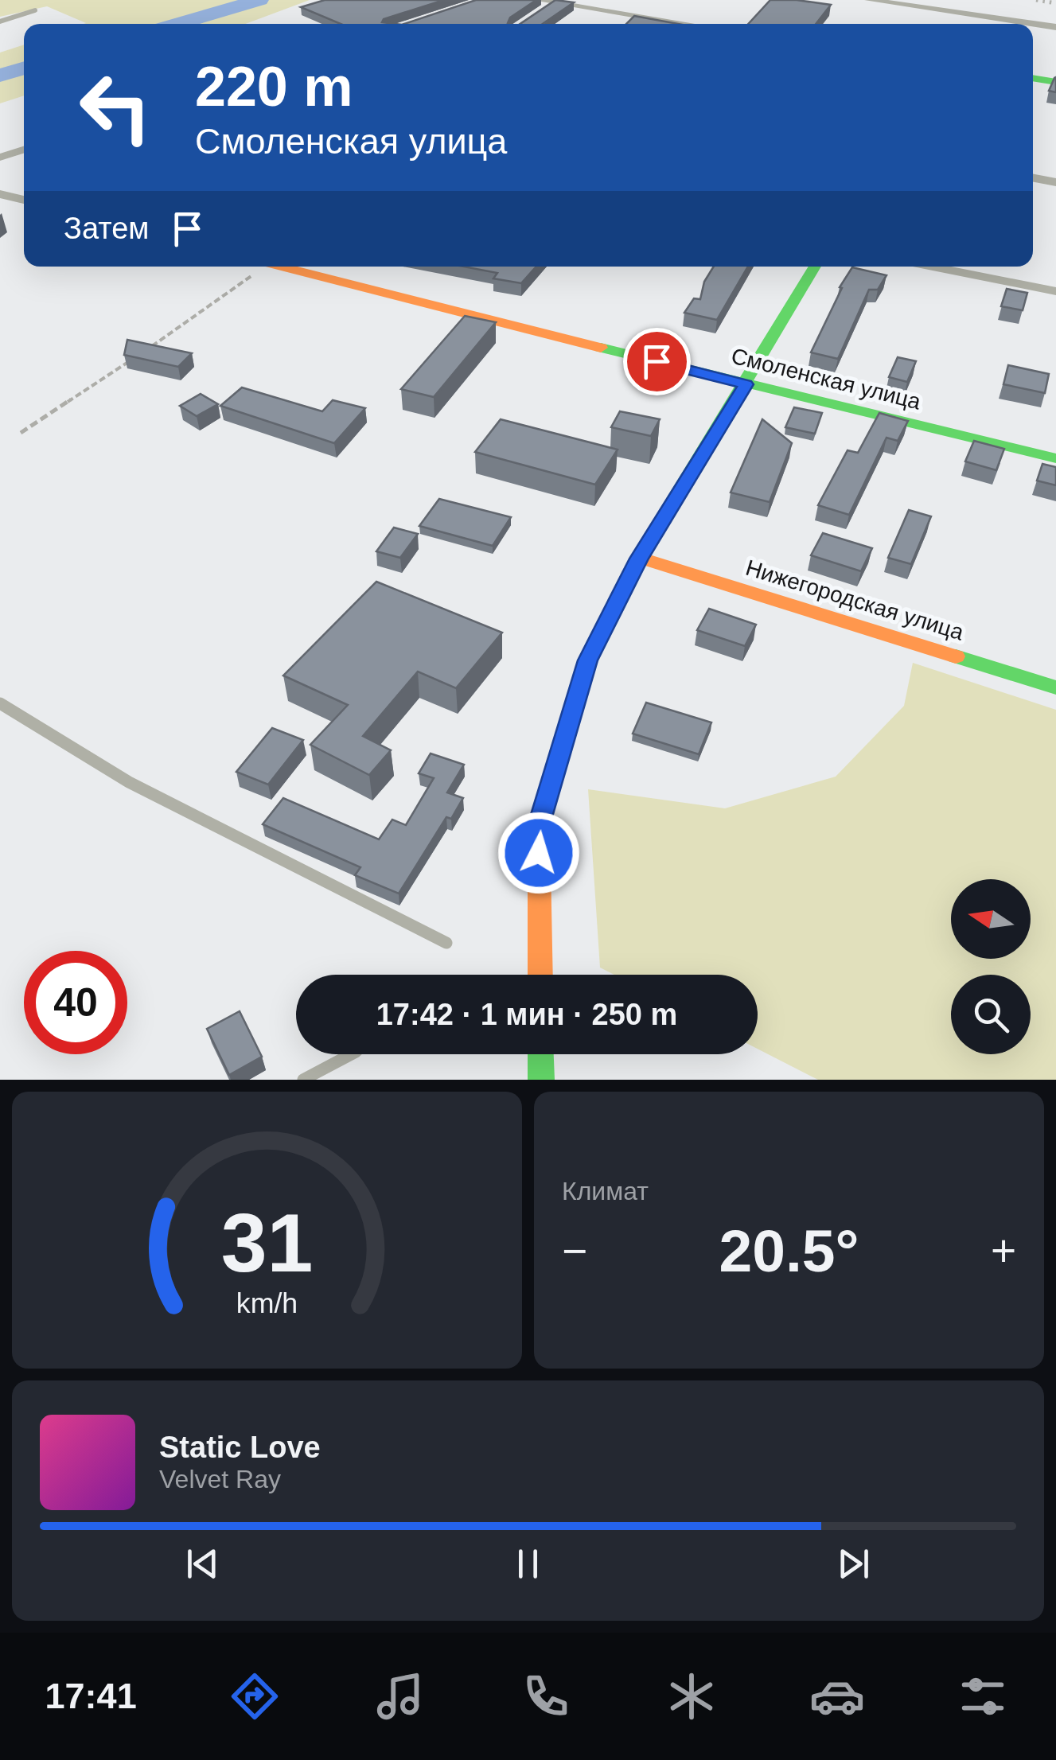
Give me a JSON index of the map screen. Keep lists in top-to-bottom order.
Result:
{
  "streets": {
    "street": ["Смоленская улица", "Нижегородская улица"]
  },
  "north": "left",
  "page": {
    "turn": ["220 m", "Смоленская улица"],
    "then": "Затем",
    "limit": "40",
    "trip": "17:42 · 1 мин · 250 m",
    "tile": "Климат",
    "heat": ["−", "20.5°", "+"],
    "song": ["Static Love", "Velvet Ray"],
    "tabs": "17:41",
    "gauge": ["31", "km/h"]
  }
}
